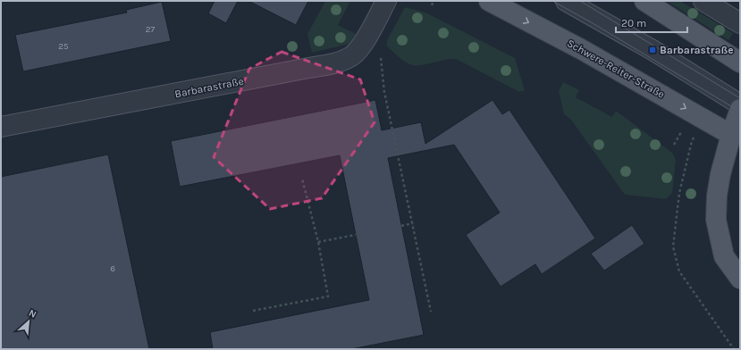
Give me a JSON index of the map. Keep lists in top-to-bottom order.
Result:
{
  "streets": {
    "main road": ["Schwere-Reiter-Straße"],
    "street": ["Barbarastraße"]
  },
  "places": {
    "transit": ["Barbarastraße"]
  },
  "house_numbers": ["27", "25", "6"],
  "scale_bar": "20 m",
  "north": "top right"
}
